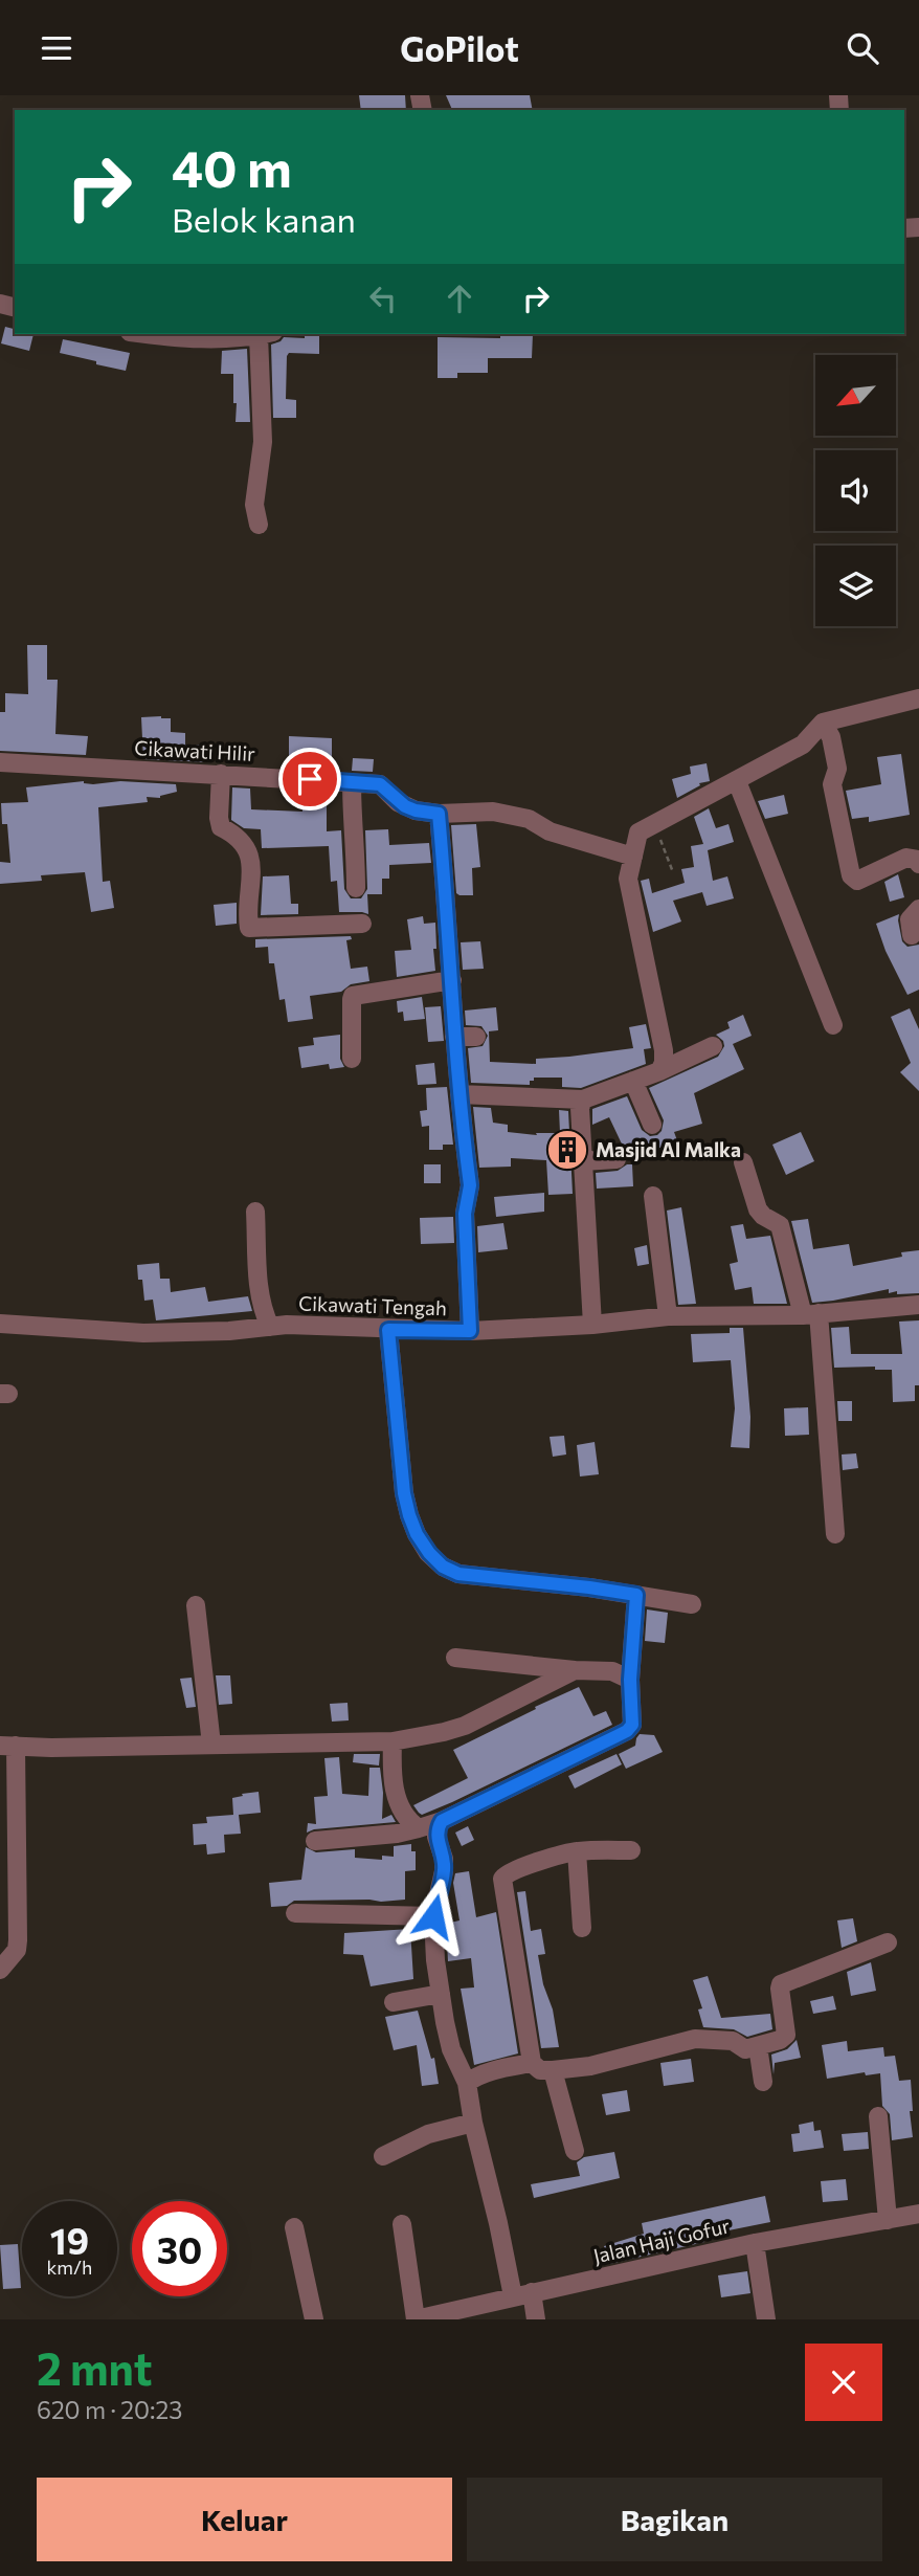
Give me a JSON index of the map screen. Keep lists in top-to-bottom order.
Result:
{
  "streets": {
    "street": ["Cikawati Hilir", "Cikawati Tengah", "Jalan Haji Gofur"]
  },
  "places": {
    "building": ["Masjid Al Malka"]
  },
  "north": "bottom left",
  "page": {
    "header": "GoPilot",
    "turn": ["40 m", "Belok kanan"],
    "speed": "19 km/h",
    "limit": "30",
    "heading": ["2 mnt", "620 m · 20:23"],
    "buttons": ["Keluar", "Bagikan"]
  }
}
